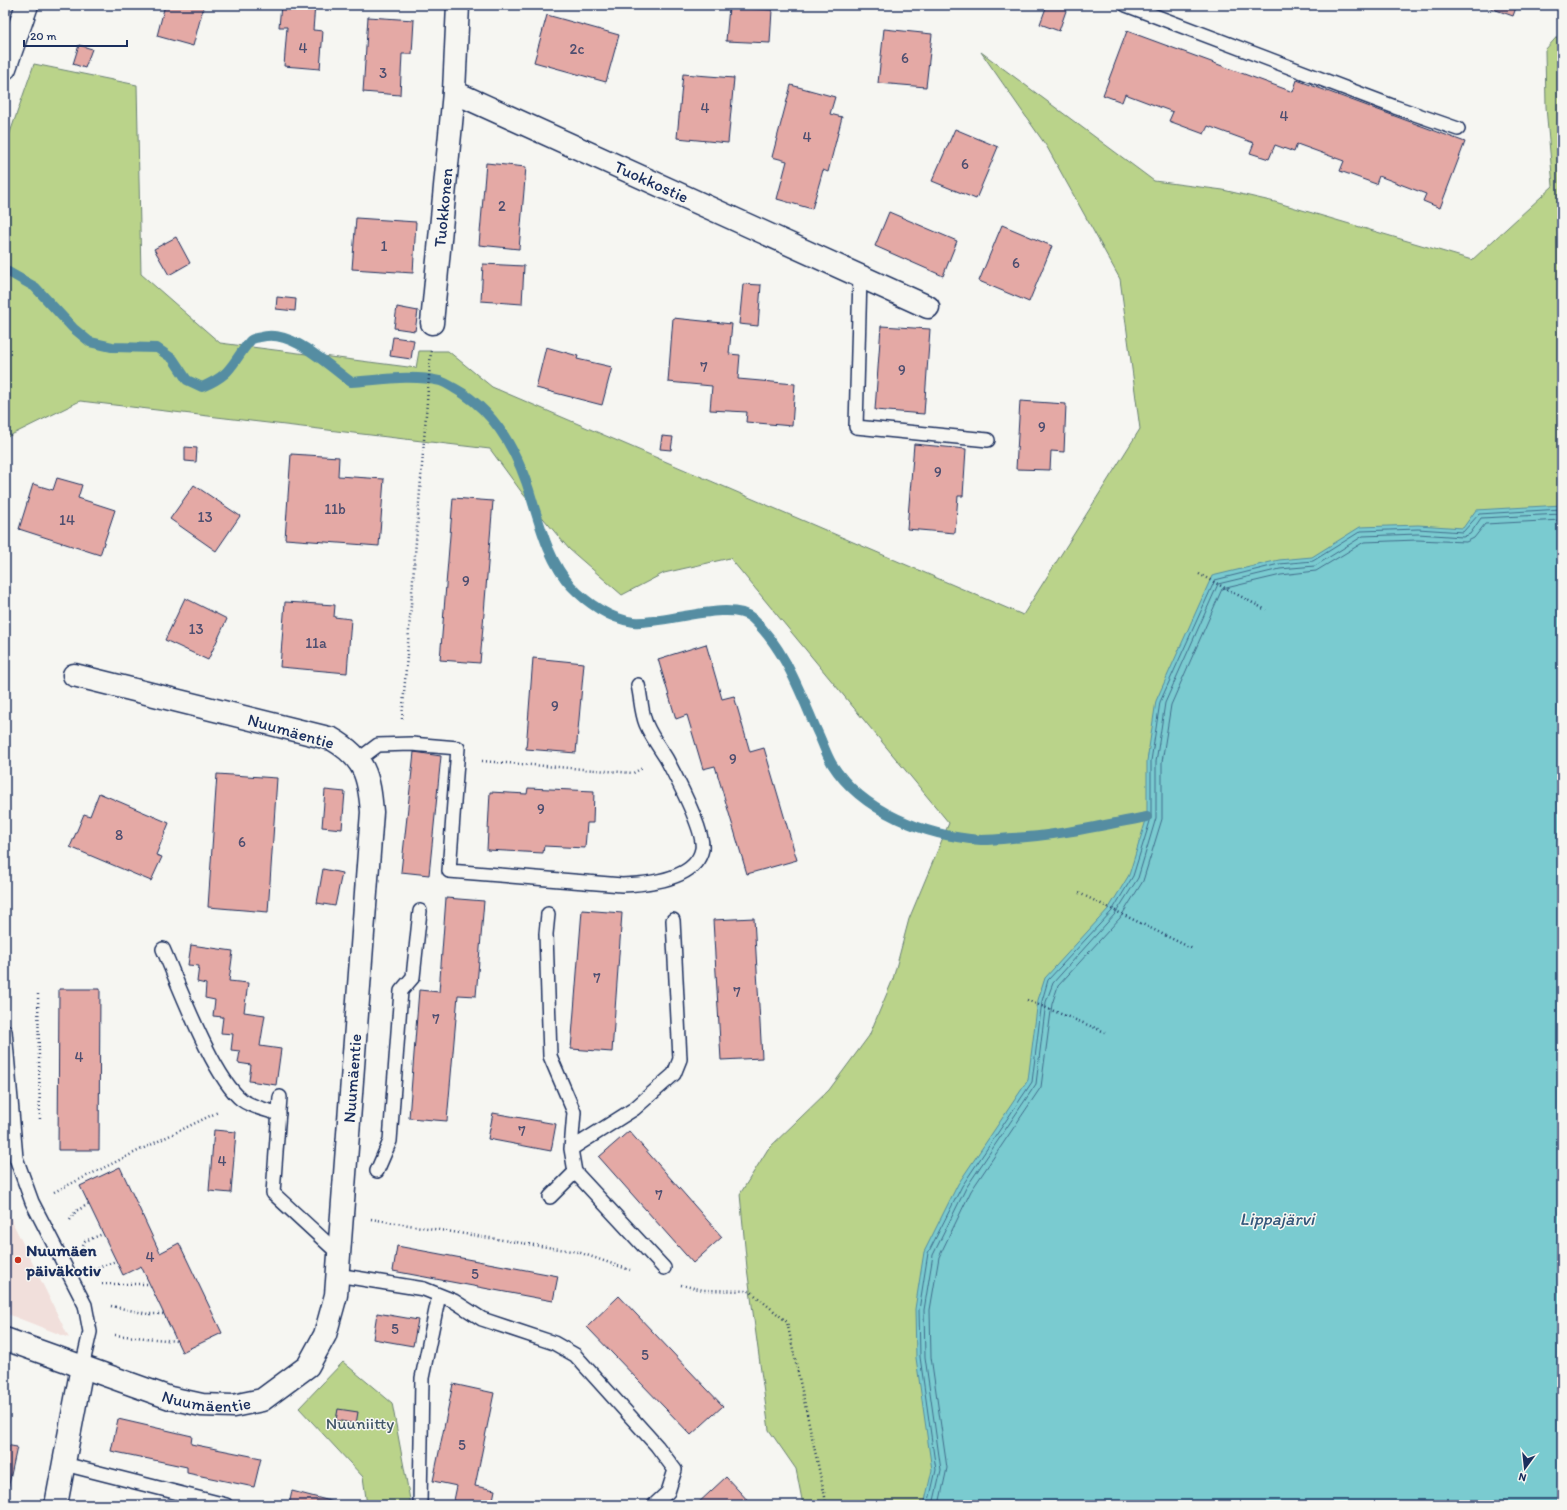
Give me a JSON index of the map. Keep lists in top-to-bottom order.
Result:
{
  "streets": {
    "street": ["Tuokkostie", "Tuokkonen", "Nuumäentie"]
  },
  "crossings": [
    ["Tuokkostie", "Tuokkonen"]
  ],
  "water": ["Lippajärvi"],
  "parks": ["Nuuniitty"],
  "places": ["Nuumäen päiväkotiv"],
  "house_numbers": [
    "4",
    "2c",
    "6",
    "3",
    "4",
    "4",
    "4",
    "6",
    "2",
    "1",
    "6",
    "7",
    "9",
    "9",
    "9",
    "11b",
    "13",
    "14",
    "9",
    "13",
    "11a",
    "9",
    "9",
    "9",
    "8",
    "6",
    "7",
    "7",
    "7",
    "4",
    "7",
    "4",
    "7",
    "4",
    "5",
    "5",
    "5",
    "5"
  ],
  "scale_bar": "20 m",
  "north": "bottom"
}
